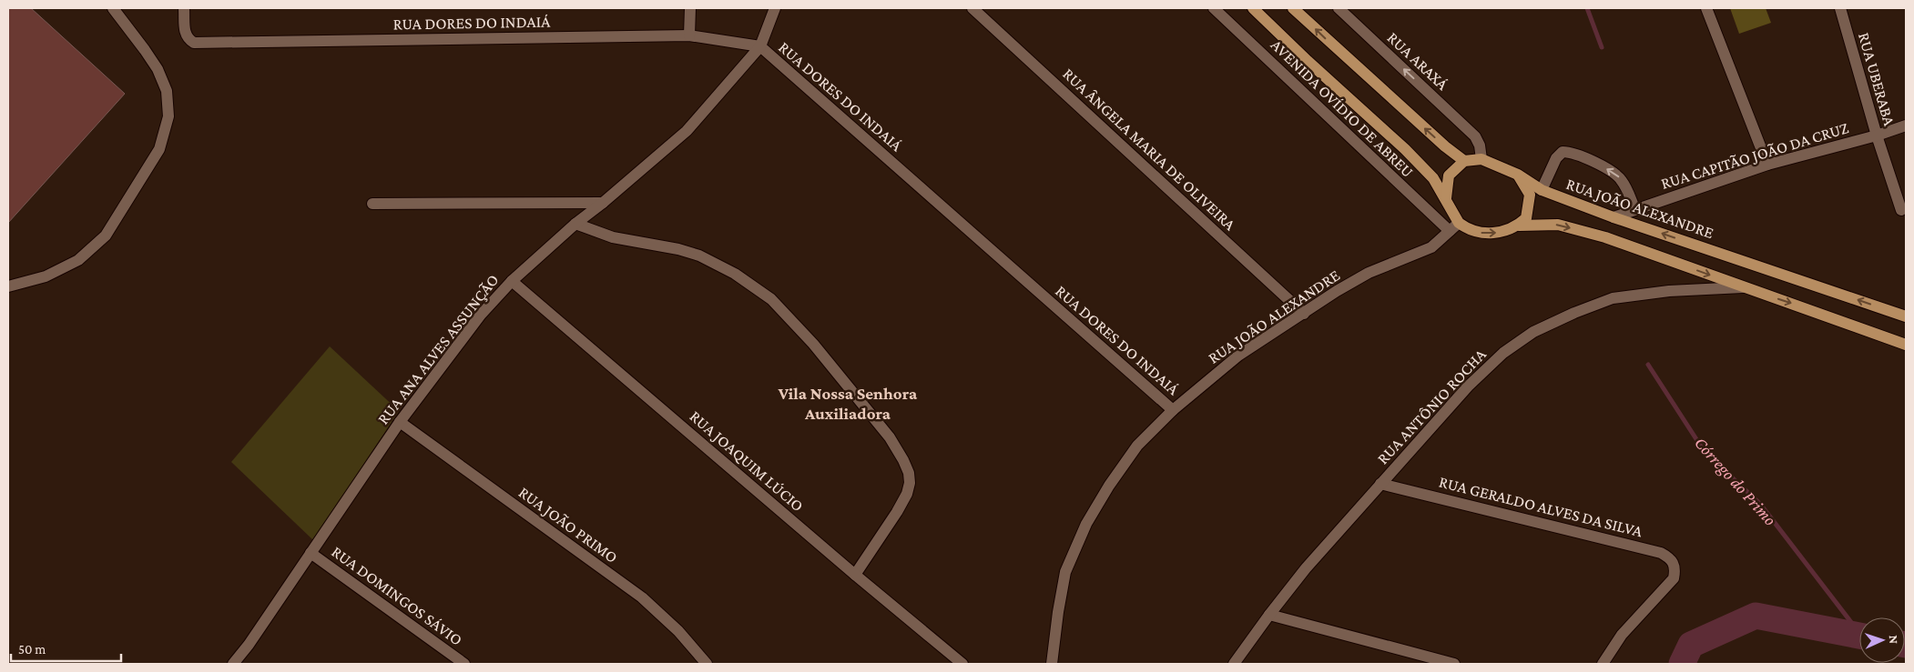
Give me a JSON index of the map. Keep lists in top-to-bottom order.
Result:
{
  "streets": {
    "main road": ["AVENIDA OVÍDIO DE ABREU", "RUA JOÃO ALEXANDRE", "RUA ANTÔNIO ROCHA"],
    "street": [
      "RUA DORES DO INDAIÁ",
      "RUA ARAXÁ",
      "RUA UBERABA",
      "RUA ÂNGELA MARIA DE OLIVEIRA",
      "RUA CAPITÃO JOÃO DA CRUZ",
      "RUA ANA ALVES ASSUNÇÃO",
      "RUA JOAQUIM LÚCIO",
      "RUA GERALDO ALVES DA SILVA",
      "RUA JOÃO PRIMO",
      "RUA DOMINGOS SÁVIO"
    ]
  },
  "crossings": [
    ["RUA DORES DO INDAIÁ", "RUA JOÃO ALEXANDRE"],
    ["RUA DORES DO INDAIÁ", "RUA ANA ALVES ASSUNÇÃO"],
    ["RUA ARAXÁ", "AVENIDA OVÍDIO DE ABREU"],
    ["RUA ARAXÁ", "RUA JOÃO ALEXANDRE"],
    ["RUA UBERABA", "RUA CAPITÃO JOÃO DA CRUZ"],
    ["AVENIDA OVÍDIO DE ABREU", "RUA JOÃO ALEXANDRE"],
    ["RUA ÂNGELA MARIA DE OLIVEIRA", "RUA JOÃO ALEXANDRE"],
    ["RUA CAPITÃO JOÃO DA CRUZ", "RUA JOÃO ALEXANDRE"],
    ["RUA ANA ALVES ASSUNÇÃO", "RUA JOAQUIM LÚCIO"],
    ["RUA ANA ALVES ASSUNÇÃO", "RUA JOÃO PRIMO"],
    ["RUA ANA ALVES ASSUNÇÃO", "RUA DOMINGOS SÁVIO"],
    ["RUA ANTÔNIO ROCHA", "RUA GERALDO ALVES DA SILVA"]
  ],
  "one_way": ["RUA ARAXÁ"],
  "districts": ["Vila Nossa Senhora Auxiliadora"],
  "water": ["Córrego do Primo"],
  "scale_bar": "50 m",
  "north": "right"
}
